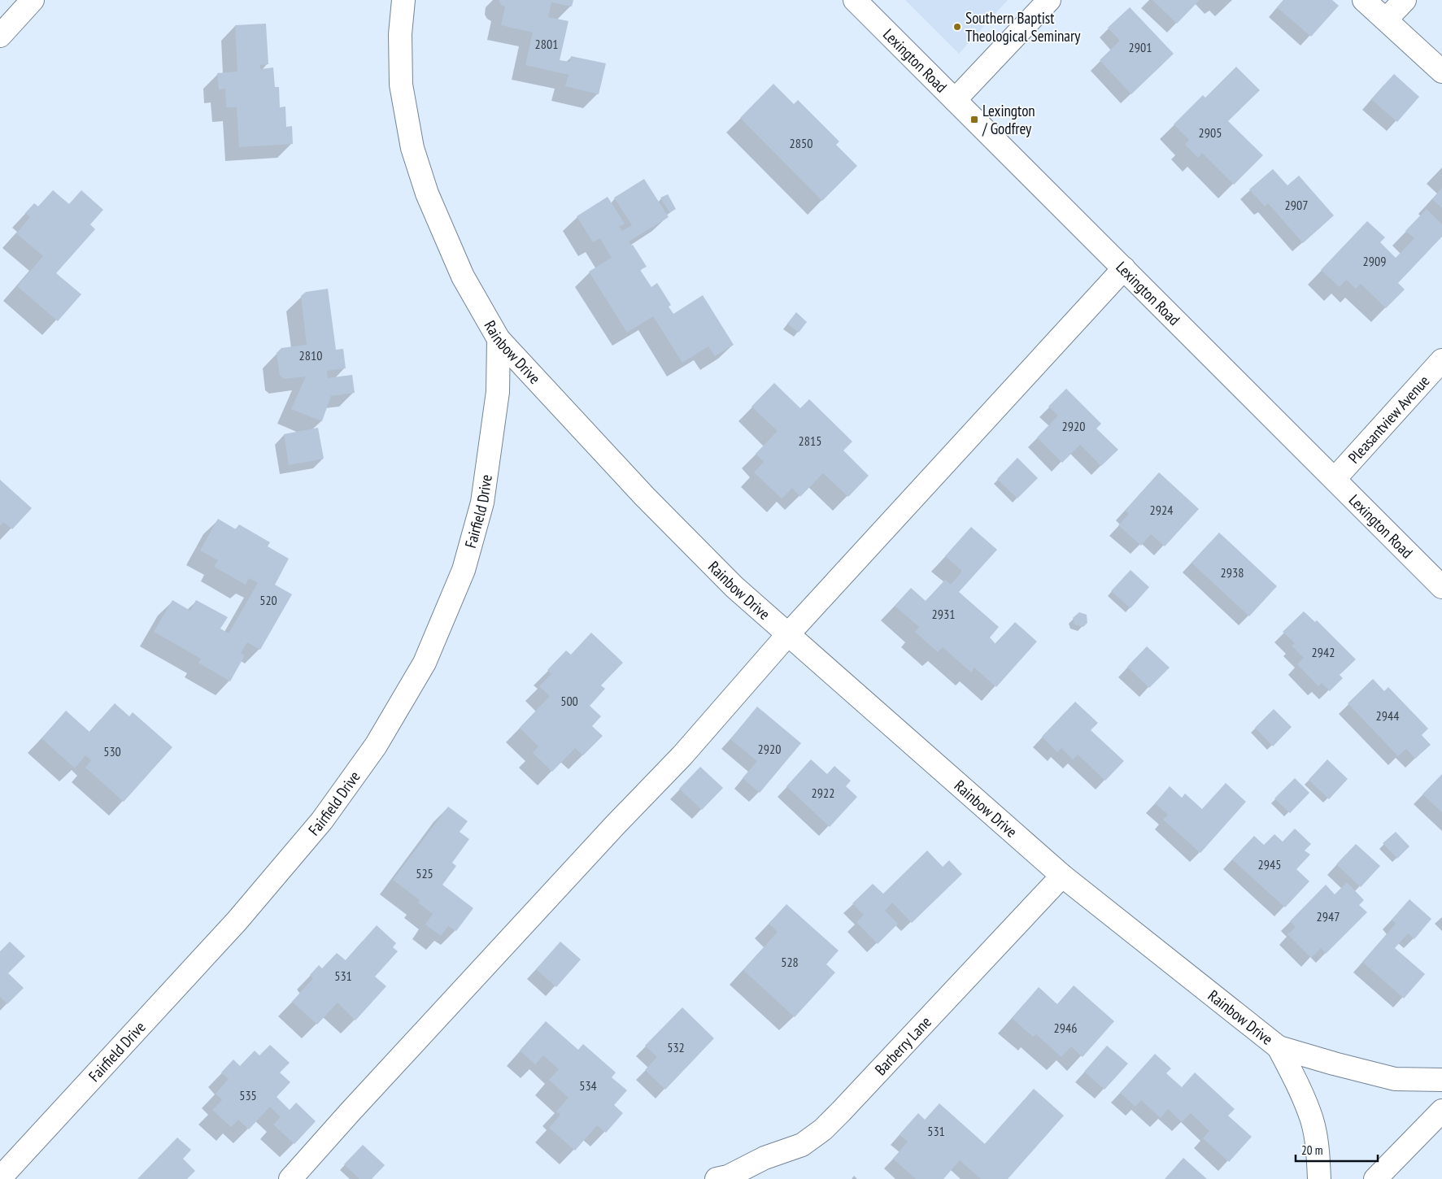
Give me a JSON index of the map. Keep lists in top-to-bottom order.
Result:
{
  "streets": {
    "street": [
      "Lexington Road",
      "Rainbow Drive",
      "Pleasantview Avenue",
      "Fairfield Drive",
      "Barberry Lane"
    ]
  },
  "crossings": [
    ["Lexington Road", "Pleasantview Avenue"],
    ["Rainbow Drive", "Fairfield Drive"],
    ["Rainbow Drive", "Barberry Lane"]
  ],
  "places": {
    "other": ["Southern Baptist Theological Seminary"],
    "transit": ["Lexington / Godfrey"]
  },
  "house_numbers": [
    "2801",
    "2901",
    "2905",
    "2850",
    "2907",
    "2909",
    "2810",
    "2920",
    "2815",
    "2924",
    "2938",
    "520",
    "2931",
    "2942",
    "500",
    "2944",
    "2920",
    "530",
    "2922",
    "2945",
    "525",
    "2947",
    "528",
    "531",
    "2946",
    "532",
    "534",
    "535",
    "531"
  ],
  "scale_bar": "20 m"
}
